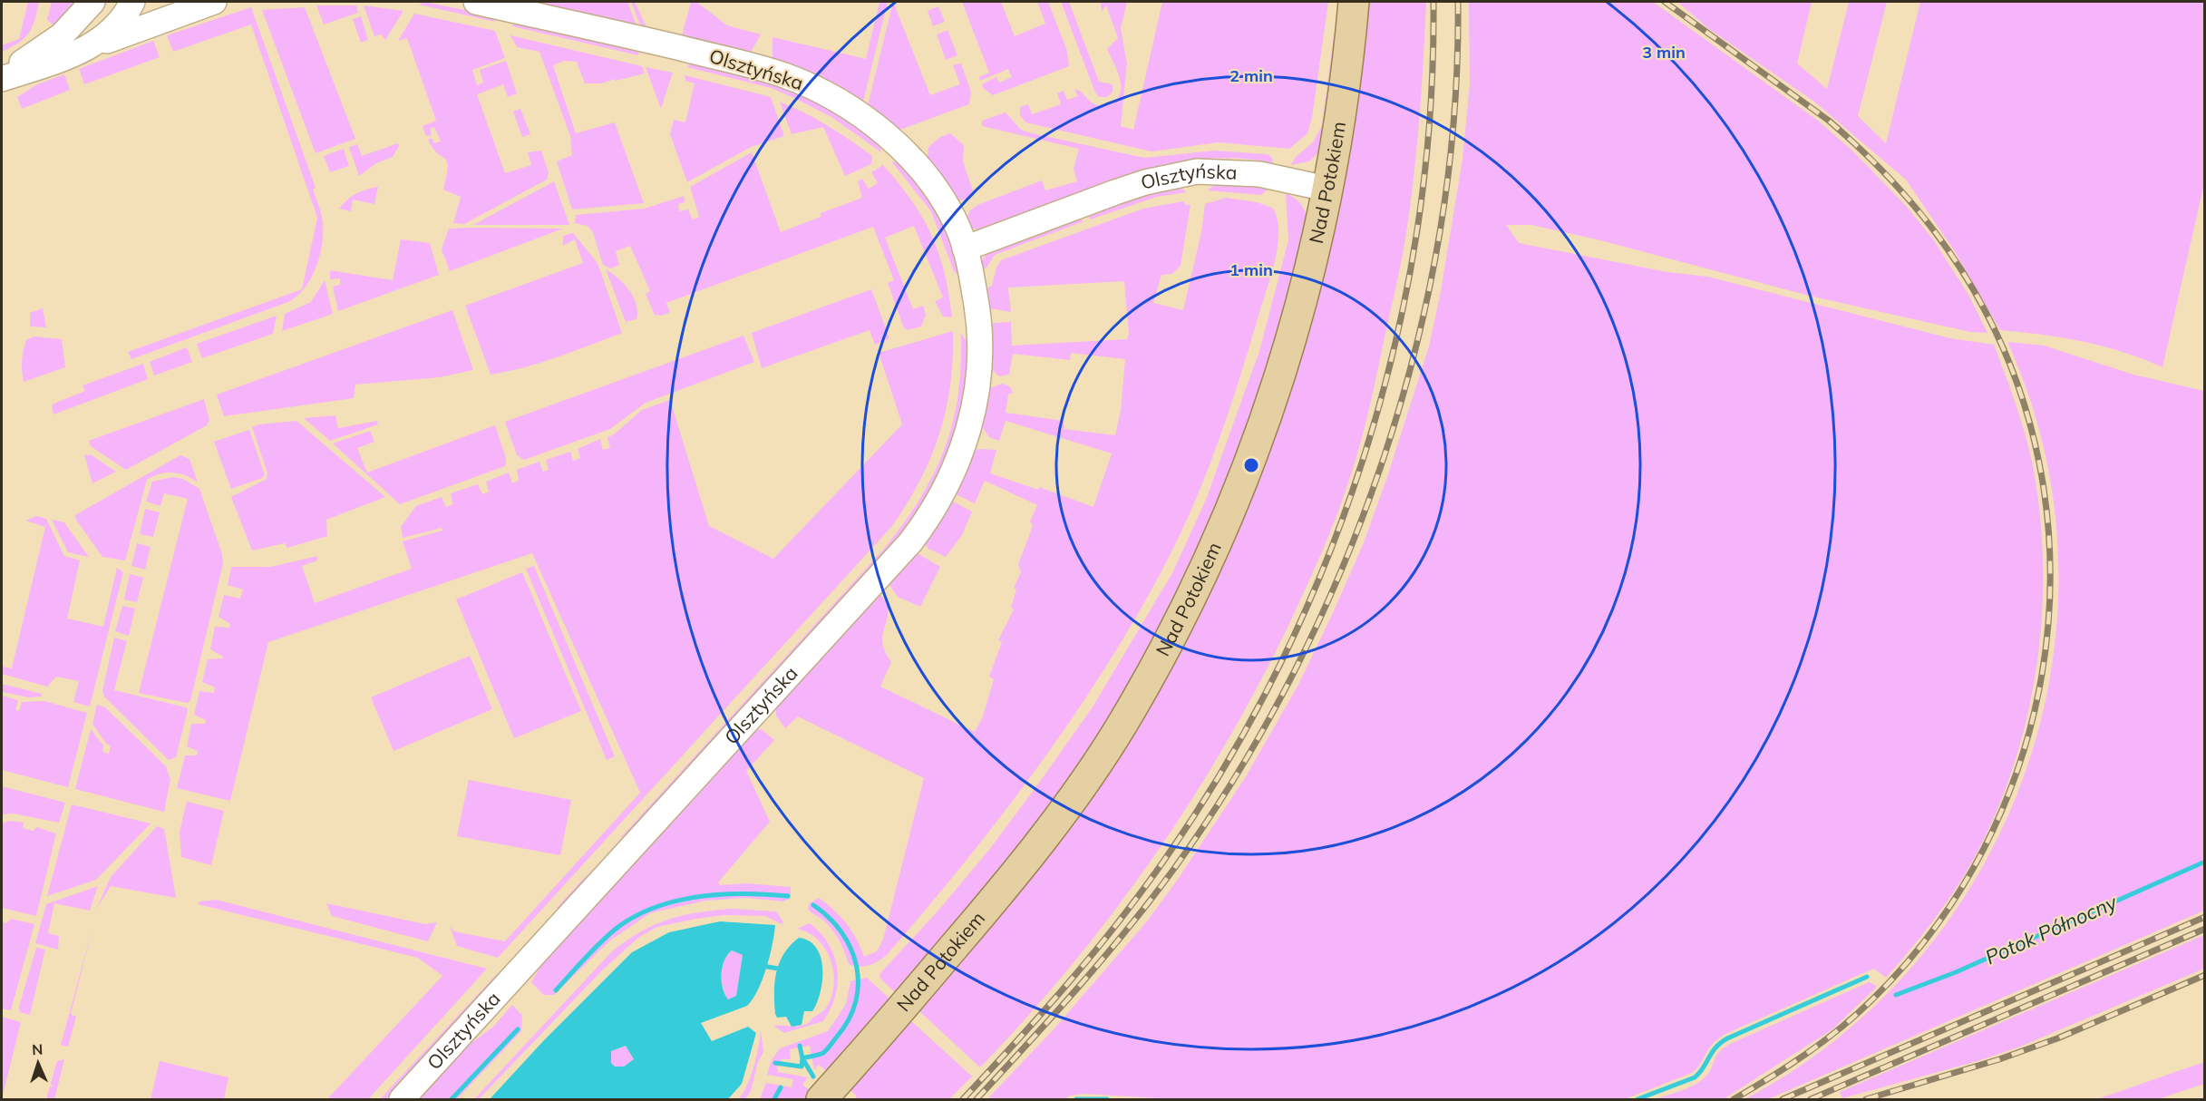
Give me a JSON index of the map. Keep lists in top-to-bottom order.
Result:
{
  "streets": {
    "main road": ["Nad Potokiem"],
    "street": ["Olsztyńska"]
  },
  "crossings": [
    ["Olsztyńska", "Nad Potokiem"]
  ],
  "water": ["Potok Północny"],
  "north": "top",
  "rings": ["3 min", "2 min", "1 min"]
}
